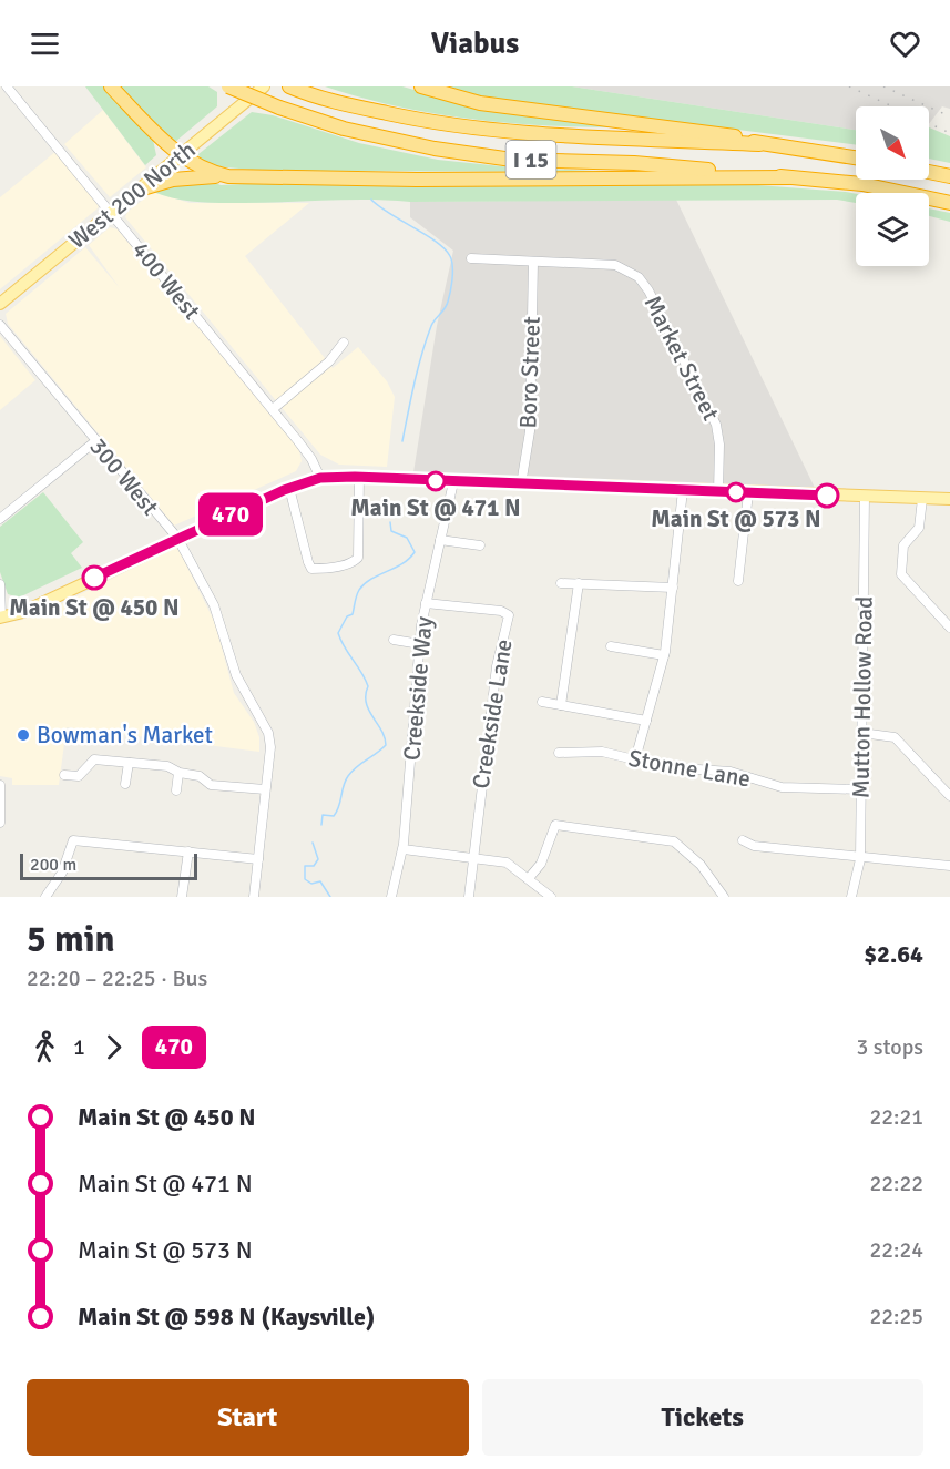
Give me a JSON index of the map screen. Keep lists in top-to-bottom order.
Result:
{
  "streets": {
    "highway": ["I 15"],
    "main road": ["West 200 North"],
    "street": [
      "400 West",
      "Market Street",
      "Boro Street",
      "300 West",
      "Creekside Way",
      "Mutton Hollow Road",
      "Creekside Lane",
      "Stonne Lane"
    ]
  },
  "crossings": [
    ["West 200 North", "400 West"],
    ["Market Street", "Boro Street"],
    ["Creekside Way", "Creekside Lane"],
    ["Mutton Hollow Road", "Stonne Lane"]
  ],
  "places": [
    "Main St @ 471 N",
    "Main St @ 573 N",
    "Main St @ 450 N",
    "Bowman's Market"
  ],
  "lines": ["bus line 470"],
  "scale_bar": "200 m",
  "north": "bottom right",
  "page": {
    "header": "Viabus",
    "on_map": "470",
    "scale": "200 m",
    "heading": ["5 min", "22:20 – 22:25 · Bus", "$2.64"],
    "legs": ["1", "470", "3 stops"],
    "list": [
      {
        "name": "Main St @ 450 N",
        "value": "22:21"
      },
      {
        "name": "Main St @ 471 N",
        "value": "22:22"
      },
      {
        "name": "Main St @ 573 N",
        "value": "22:24"
      },
      {
        "name": "Main St @ 598 N (Kaysville)",
        "value": "22:25"
      }
    ],
    "buttons": ["Start", "Tickets"]
  }
}
